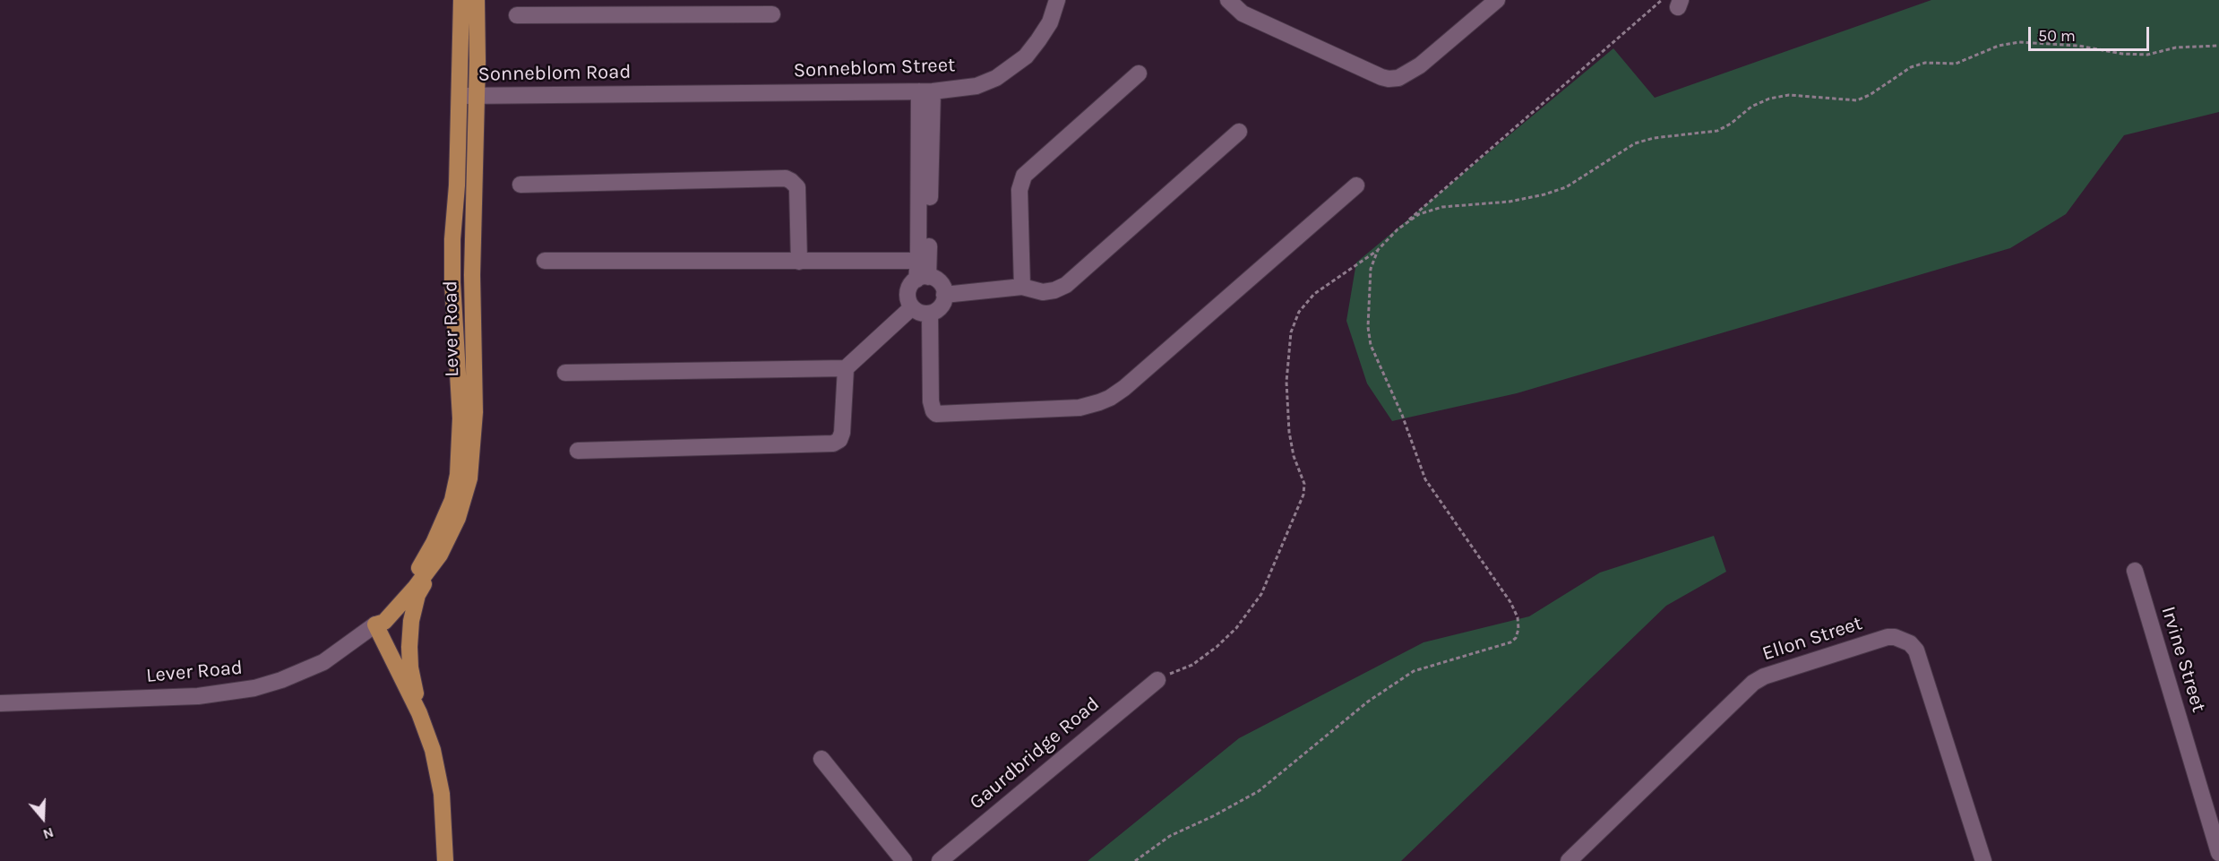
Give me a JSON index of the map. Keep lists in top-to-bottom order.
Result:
{
  "streets": {
    "main road": ["Lever Road"],
    "street": [
      "Sonneblom Street",
      "Sonneblom Road",
      "Ellon Street",
      "Irvine Street",
      "Gaurdbridge Road"
    ]
  },
  "crossings": [
    ["Sonneblom Street", "Sonneblom Road"],
    ["Sonneblom Road", "Lever Road"]
  ],
  "scale_bar": "50 m",
  "north": "bottom"
}
